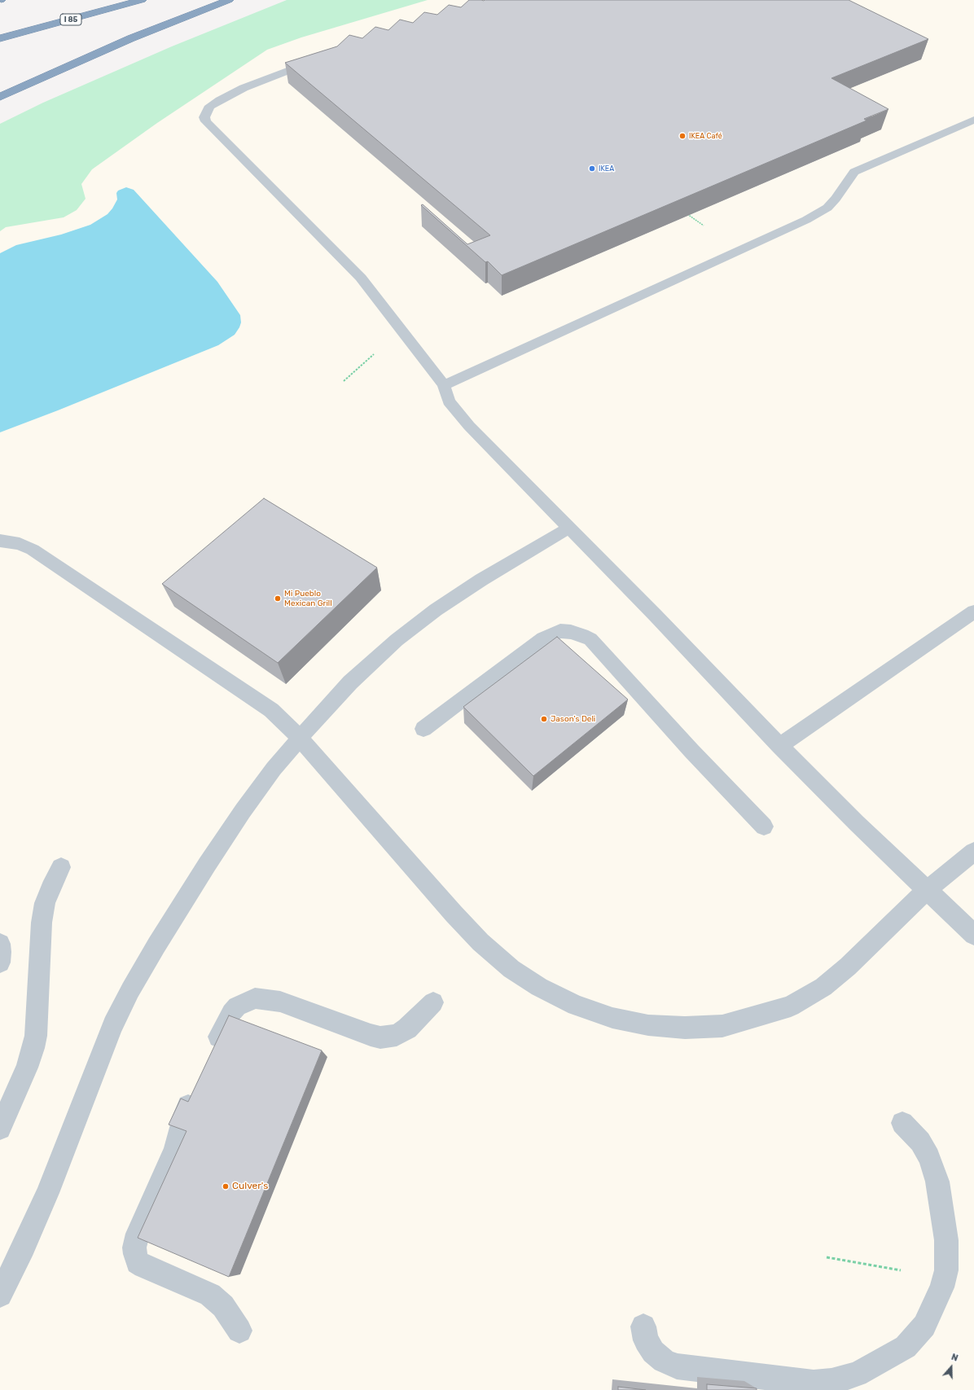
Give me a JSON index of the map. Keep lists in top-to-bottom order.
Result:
{
  "streets": {
    "highway": ["I 85"]
  },
  "places": [
    "IKEA Café",
    "IKEA",
    "Mi Pueblo Mexican Grill",
    "Jason's Deli",
    "Culver's"
  ],
  "north": "top"
}
